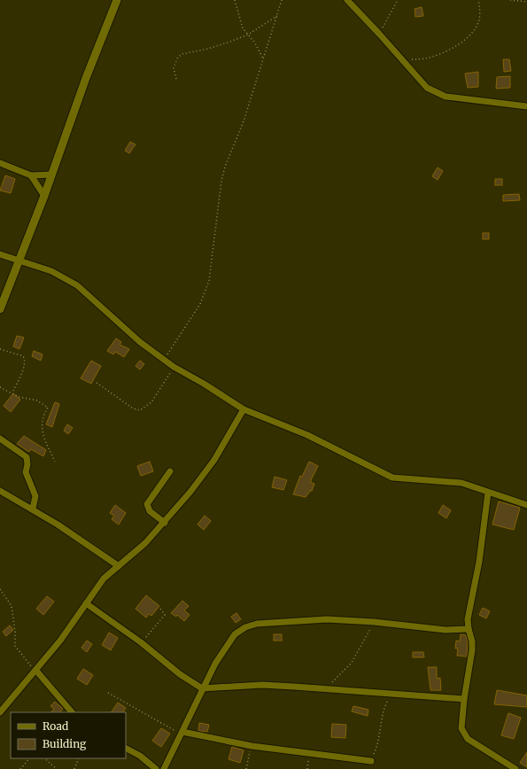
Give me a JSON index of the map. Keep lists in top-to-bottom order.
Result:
{
  "legend": ["Road", "Building"]
}
